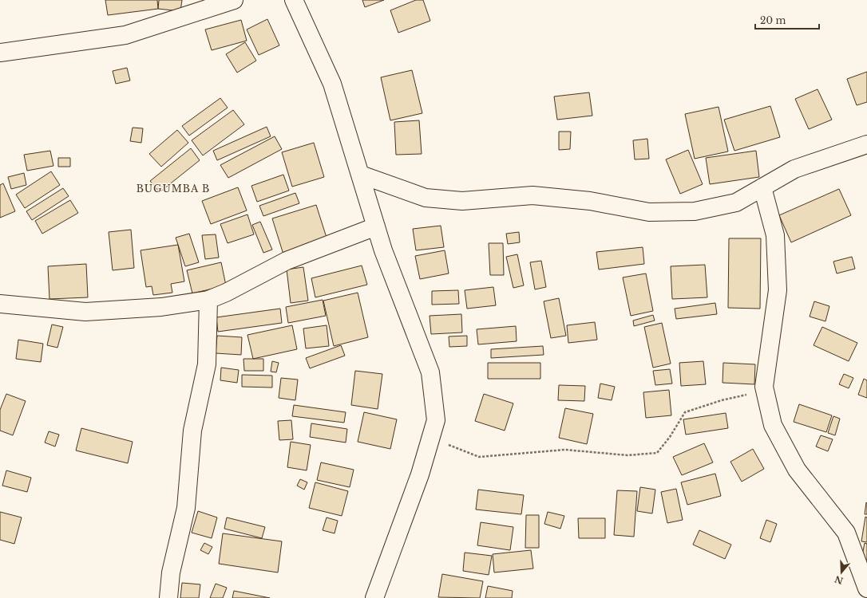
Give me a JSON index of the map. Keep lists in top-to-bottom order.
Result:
{
  "districts": ["BUGUMBA B"],
  "scale_bar": "20 m",
  "north": "bottom"
}
